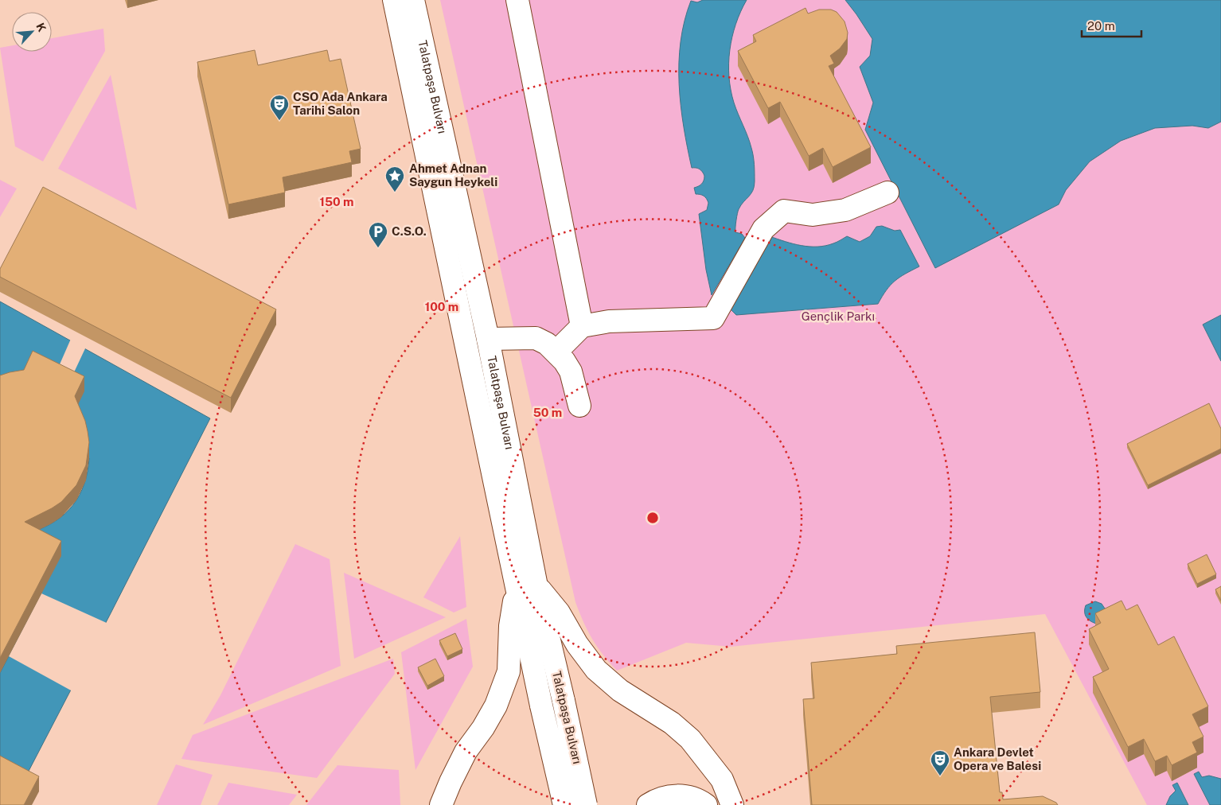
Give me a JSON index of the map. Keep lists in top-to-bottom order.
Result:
{
  "streets": {
    "main road": ["Talatpaşa Bulvarı"]
  },
  "parks": ["Gençlik Parkı"],
  "places": {
    "theatre": ["CSO Ada Ankara Tarihi Salon", "Ankara Devlet Opera ve Balesi"],
    "place": ["Ahmet Adnan Saygun Heykeli"],
    "parking": ["C.S.O."]
  },
  "scale_bar": "20 m",
  "north": "top right",
  "rings": ["150 m", "100 m", "50 m"]
}
